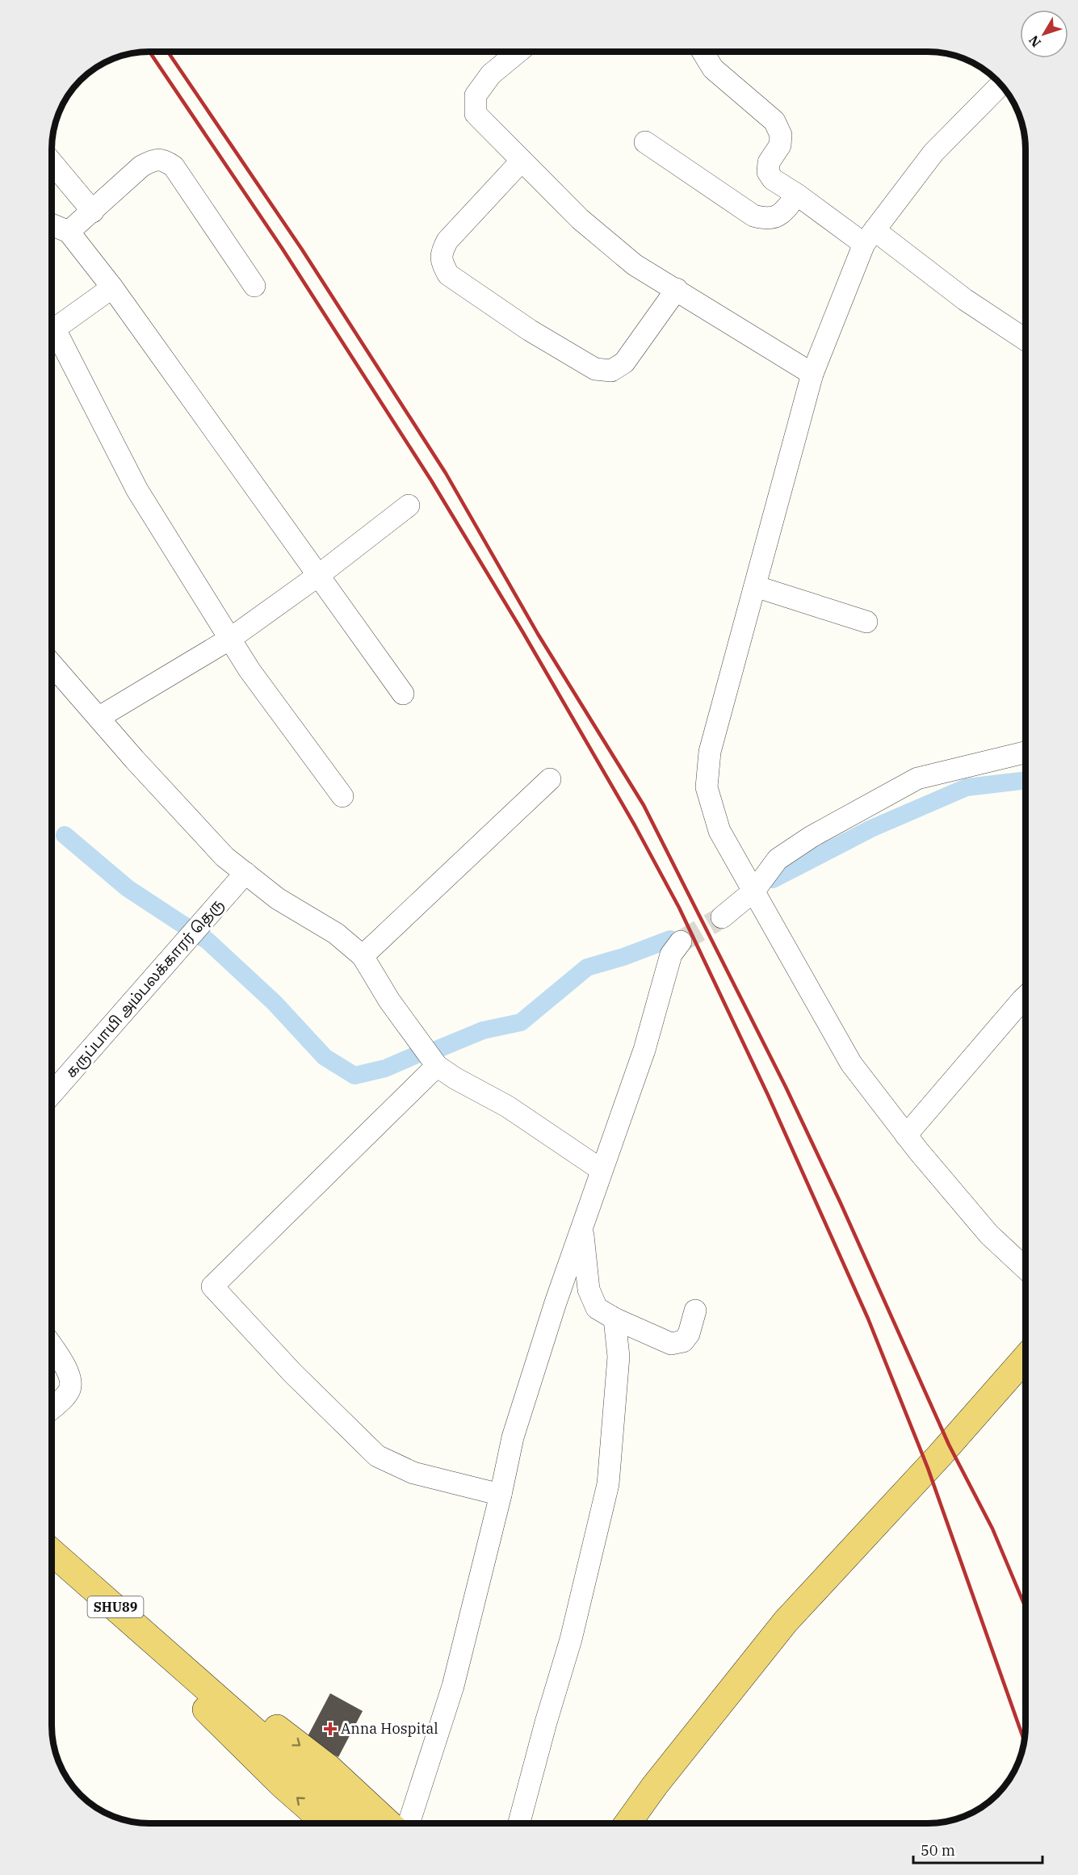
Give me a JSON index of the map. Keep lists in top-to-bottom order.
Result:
{
  "streets": {
    "main road": ["SHU89"],
    "street": ["கருப்பாயி அம்பலக்காரர் தெரு"]
  },
  "places": {
    "health": ["Anna Hospital"]
  },
  "scale_bar": "50 m",
  "north": "bottom left"
}
